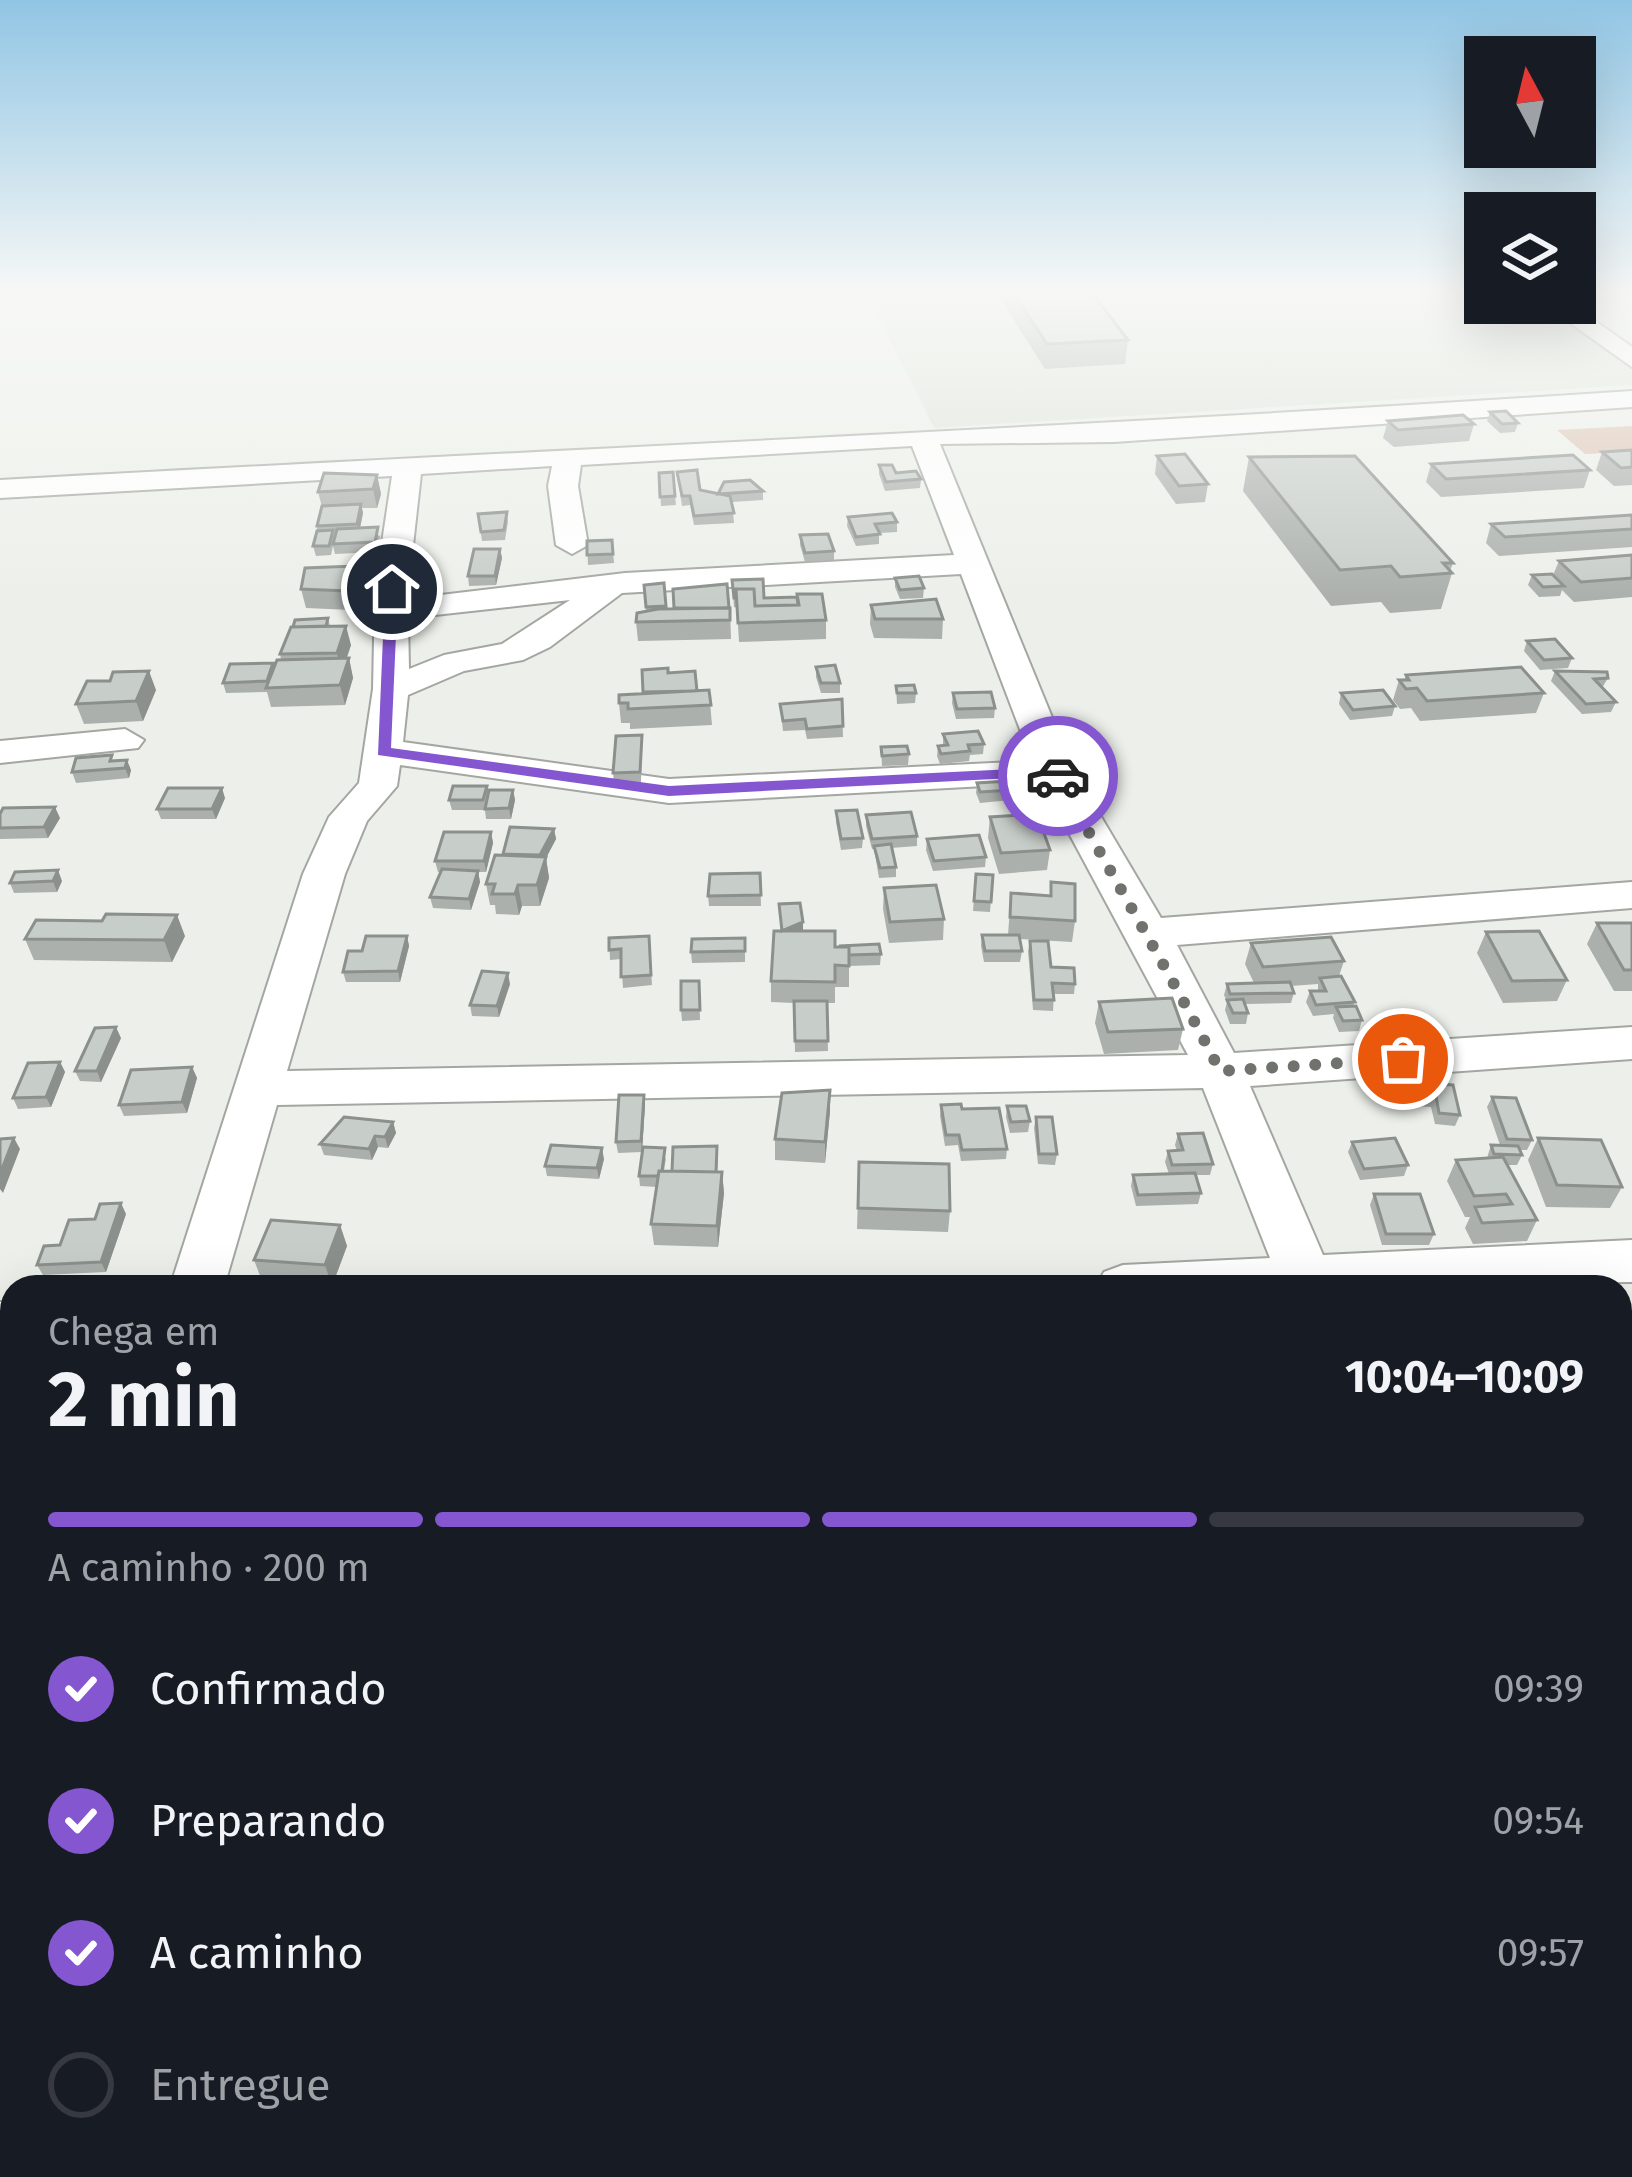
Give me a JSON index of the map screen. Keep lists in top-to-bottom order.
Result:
{
  "north": "top",
  "page": {
    "heading": ["2 min", "Chega em", "10:04–10:09"],
    "bar": "A caminho · 200 m",
    "list": [
      ["Confirmado", "09:39"],
      ["Preparando", "09:54"],
      ["A caminho", "09:57"],
      "Entregue"
    ]
  }
}
